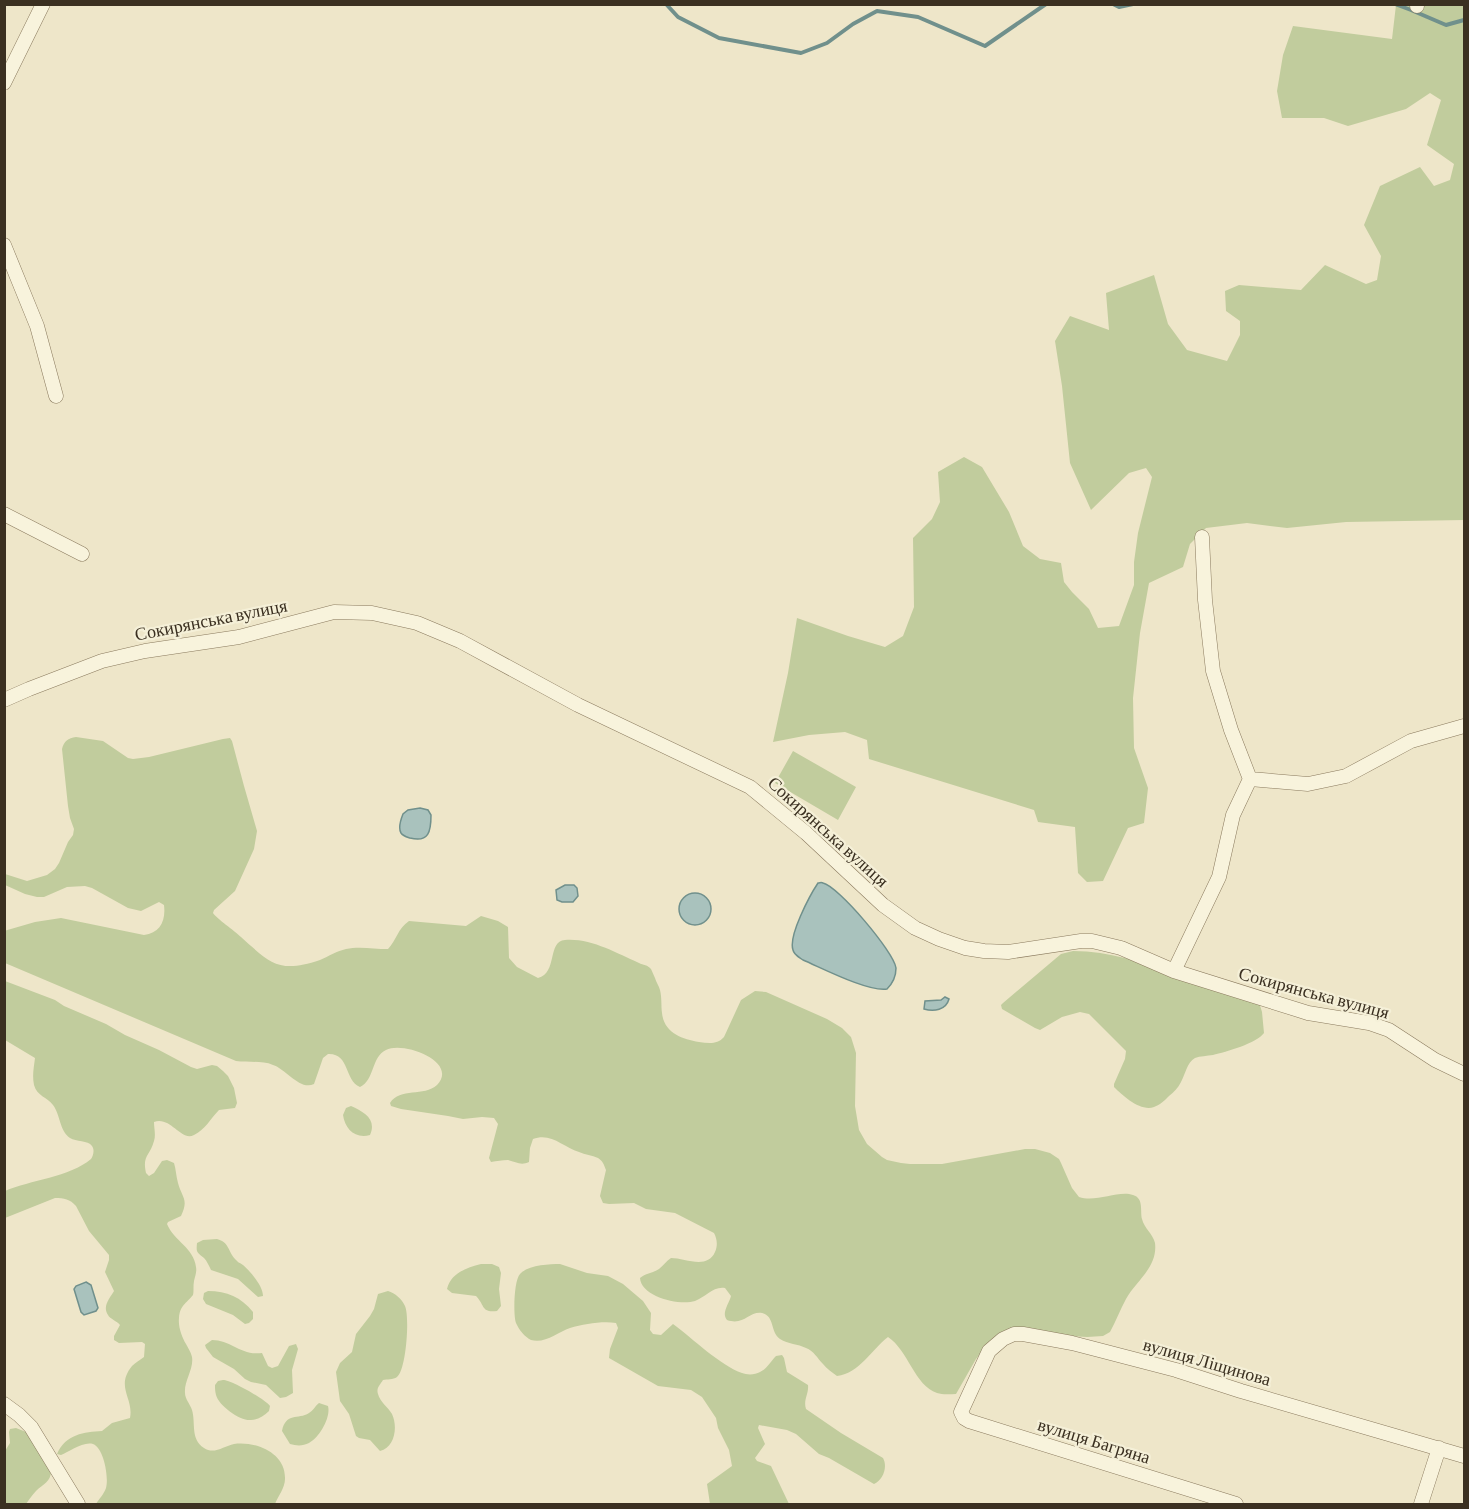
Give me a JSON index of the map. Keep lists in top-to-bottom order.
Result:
{
  "streets": {
    "street": ["Сокирянська вулиця", "вулиця Ліщинова", "вулиця Багряна"]
  },
  "crossings": [
    ["вулиця Ліщинова", "вулиця Багряна"]
  ]
}
